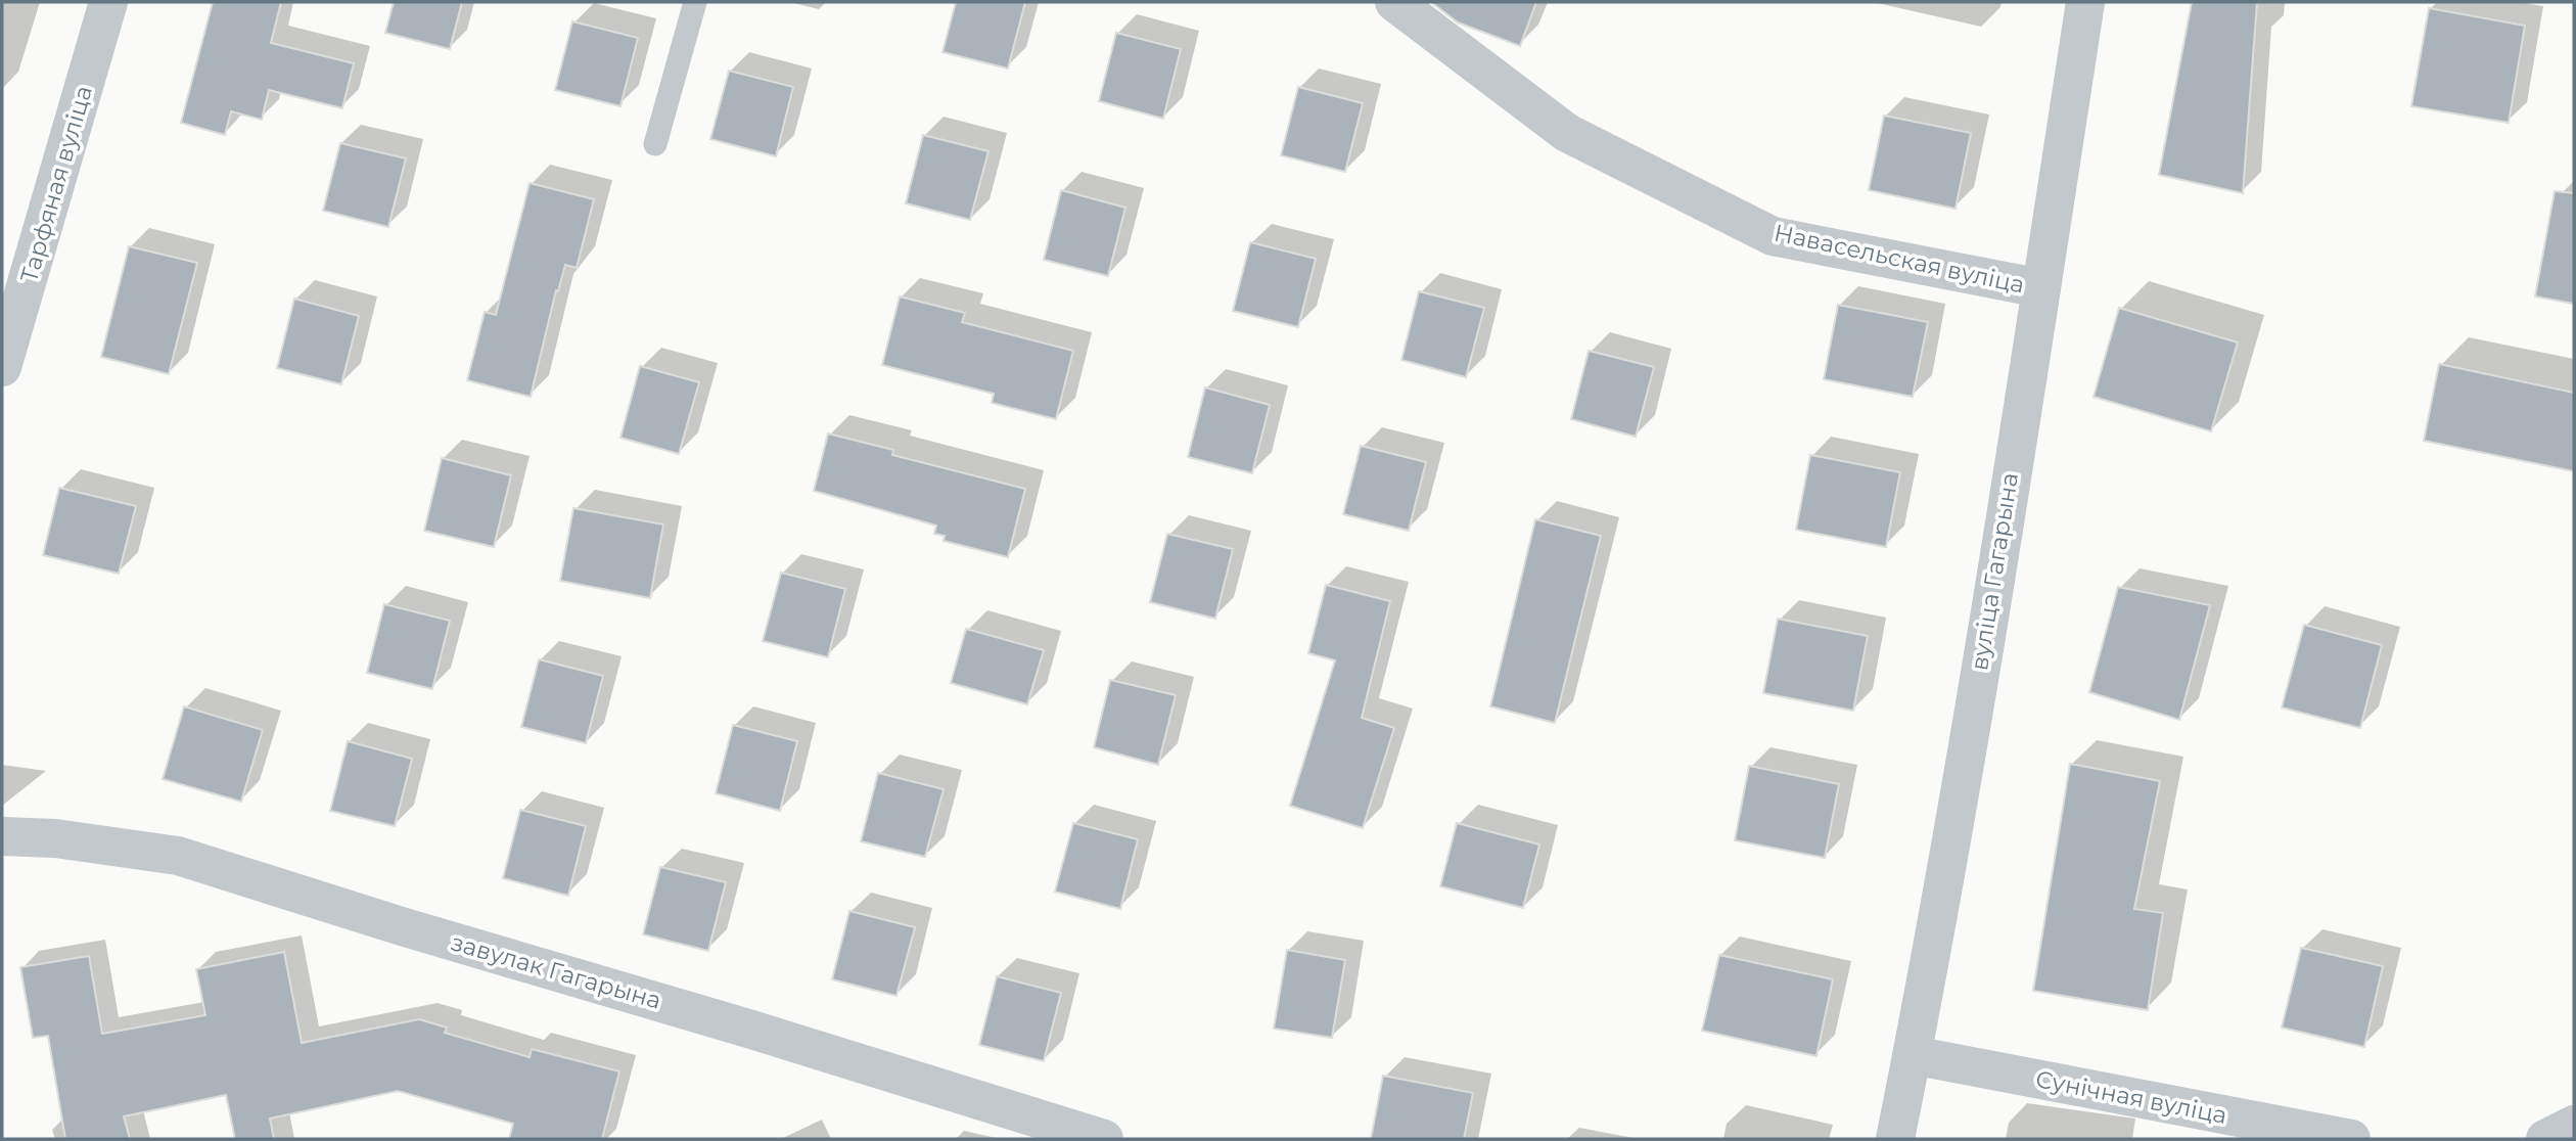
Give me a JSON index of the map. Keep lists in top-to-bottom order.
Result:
{
  "streets": {
    "street": [
      "Тарфяная вуліца",
      "Навасельская вуліца",
      "вуліца Гагарына",
      "завулак Гагарына",
      "Сунічная вуліца"
    ]
  },
  "crossings": [
    ["Навасельская вуліца", "вуліца Гагарына"],
    ["вуліца Гагарына", "Сунічная вуліца"]
  ]
}
